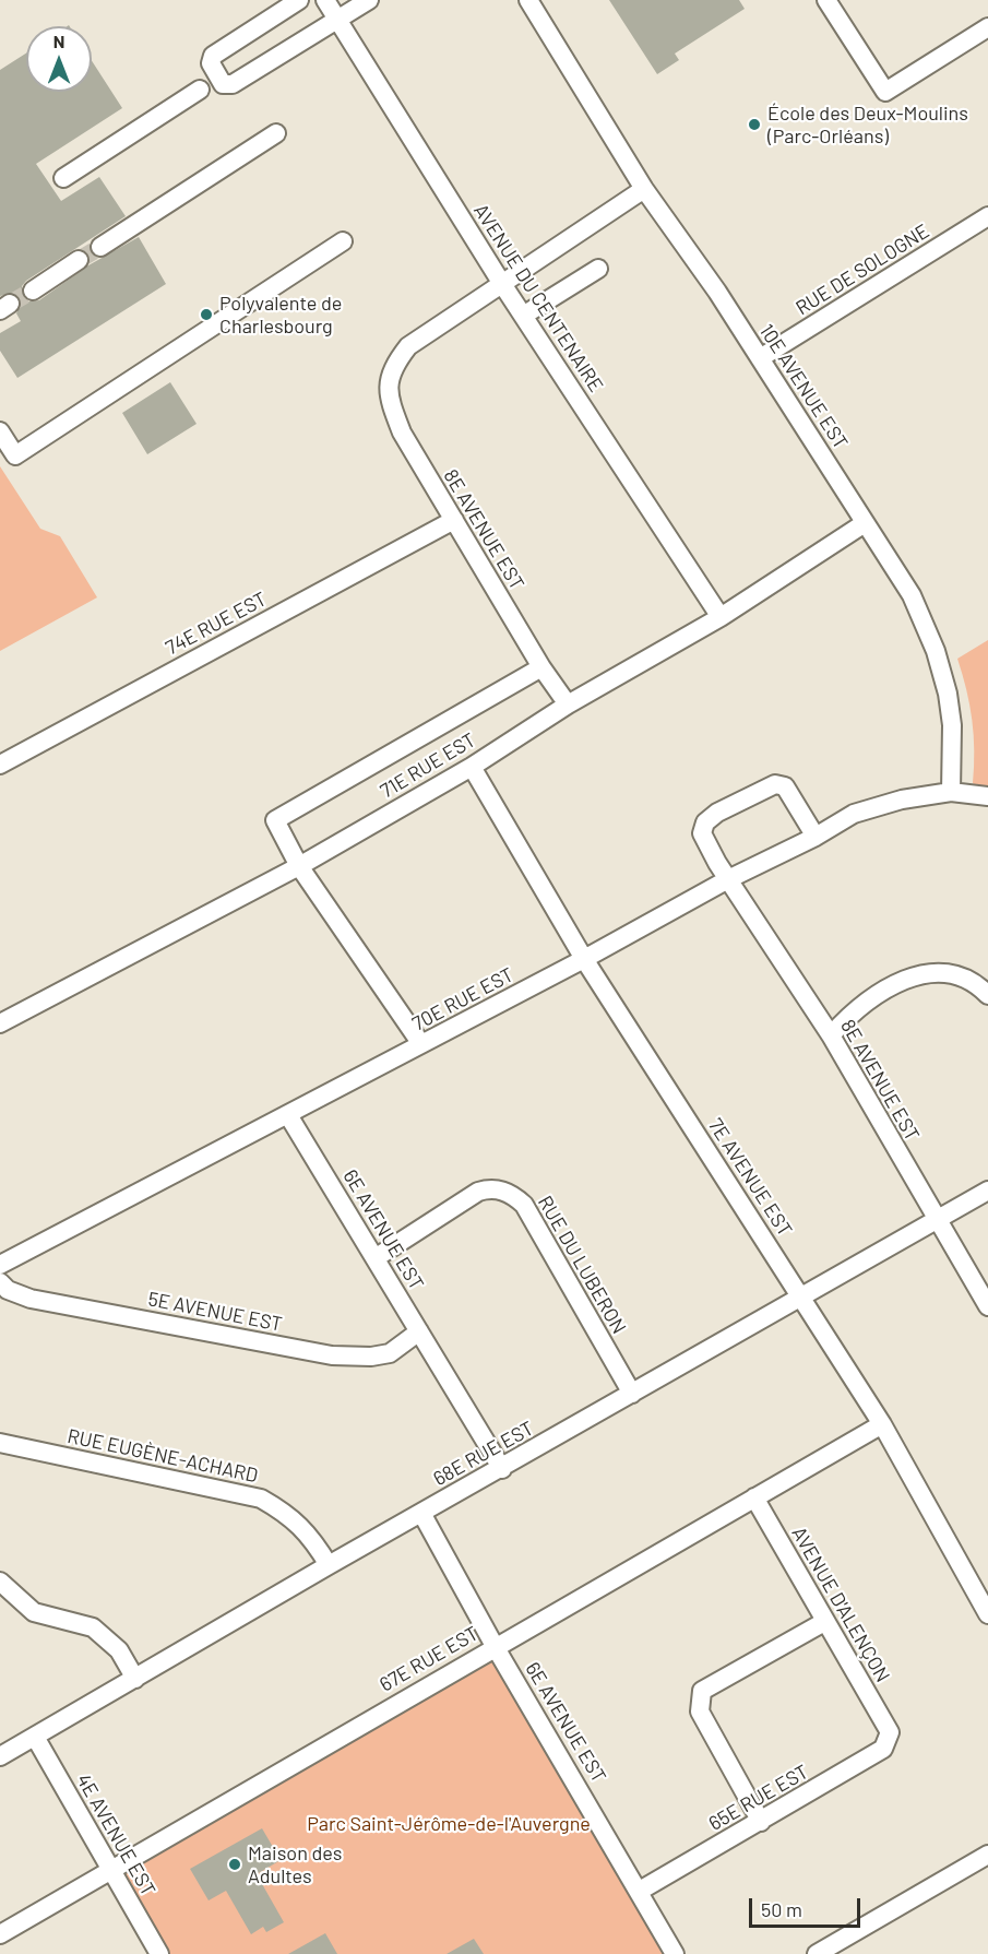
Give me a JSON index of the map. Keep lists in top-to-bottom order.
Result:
{
  "streets": {
    "street": [
      "RUE DE SOLOGNE",
      "AVENUE DU CENTENAIRE",
      "10E AVENUE EST",
      "8E AVENUE EST",
      "74E RUE EST",
      "71E RUE EST",
      "70E RUE EST",
      "7E AVENUE EST",
      "6E AVENUE EST",
      "RUE DU LUBERON",
      "5E AVENUE EST",
      "68E RUE EST",
      "RUE EUGÈNE-ACHARD",
      "AVENUE D'ALENÇON",
      "67E RUE EST",
      "65E RUE EST",
      "4E AVENUE EST"
    ]
  },
  "crossings": [
    ["RUE DE SOLOGNE", "10E AVENUE EST"],
    ["AVENUE DU CENTENAIRE", "8E AVENUE EST"],
    ["AVENUE DU CENTENAIRE", "71E RUE EST"],
    ["10E AVENUE EST", "71E RUE EST"],
    ["10E AVENUE EST", "70E RUE EST"],
    ["8E AVENUE EST", "74E RUE EST"],
    ["8E AVENUE EST", "71E RUE EST"],
    ["8E AVENUE EST", "70E RUE EST"],
    ["8E AVENUE EST", "68E RUE EST"],
    ["71E RUE EST", "7E AVENUE EST"],
    ["70E RUE EST", "7E AVENUE EST"],
    ["70E RUE EST", "6E AVENUE EST"],
    ["7E AVENUE EST", "68E RUE EST"],
    ["7E AVENUE EST", "67E RUE EST"],
    ["6E AVENUE EST", "RUE DU LUBERON"],
    ["6E AVENUE EST", "5E AVENUE EST"],
    ["6E AVENUE EST", "68E RUE EST"],
    ["6E AVENUE EST", "67E RUE EST"],
    ["6E AVENUE EST", "65E RUE EST"],
    ["RUE DU LUBERON", "68E RUE EST"],
    ["68E RUE EST", "RUE EUGÈNE-ACHARD"],
    ["68E RUE EST", "4E AVENUE EST"],
    ["AVENUE D'ALENÇON", "67E RUE EST"],
    ["AVENUE D'ALENÇON", "65E RUE EST"],
    ["67E RUE EST", "4E AVENUE EST"]
  ],
  "parks": ["Parc Saint-Jérôme-de-l'Auvergne"],
  "places": ["École des Deux-Moulins (Parc-Orléans)", "Polyvalente de Charlesbourg", "Maison des Adultes"],
  "scale_bar": "50 m",
  "north": "top"
}
